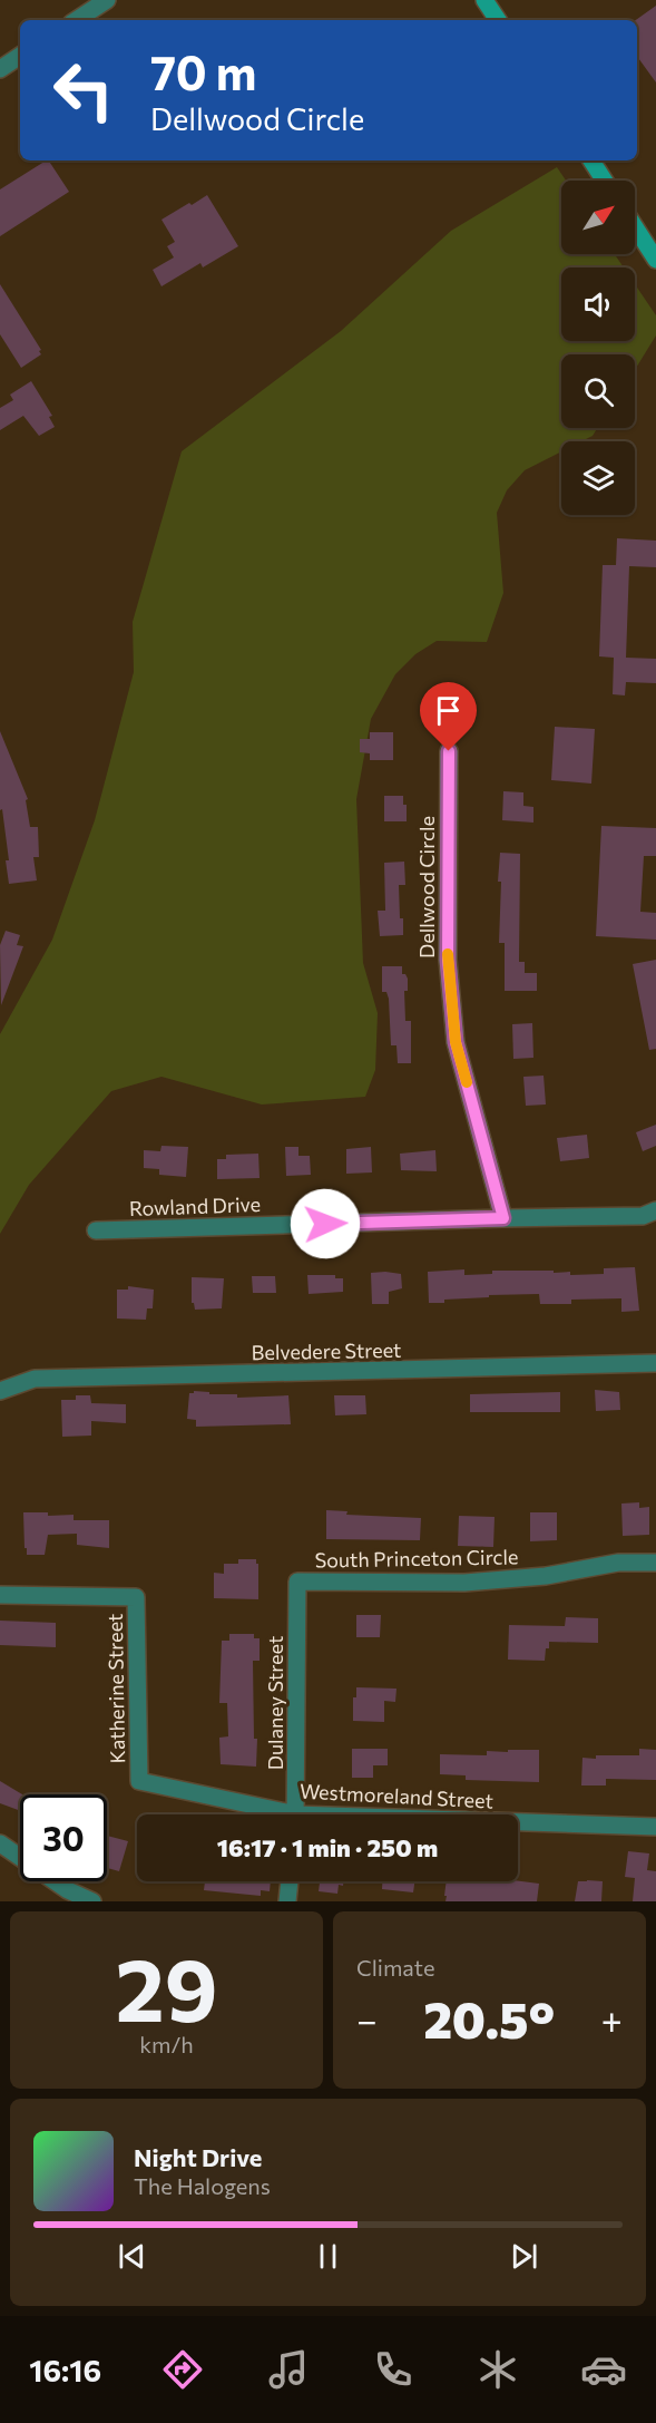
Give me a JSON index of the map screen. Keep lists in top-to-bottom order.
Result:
{
  "streets": {
    "street": [
      "Dellwood Circle",
      "Rowland Drive",
      "Belvedere Street",
      "South Princeton Circle",
      "Katherine Street",
      "Dulaney Street",
      "Westmoreland Street"
    ]
  },
  "crossings": [
    ["Dellwood Circle", "Rowland Drive"],
    ["South Princeton Circle", "Dulaney Street"],
    ["Katherine Street", "Westmoreland Street"]
  ],
  "north": "top right",
  "page": {
    "turn": ["70 m", "Dellwood Circle"],
    "limit": "30",
    "trip": "16:17 · 1 min · 250 m",
    "tile": [
      ["29", "km/h"],
      "Climate"
    ],
    "heat": ["−", "20.5°", "+"],
    "song": ["Night Drive", "The Halogens"],
    "tabs": "16:16"
  }
}
